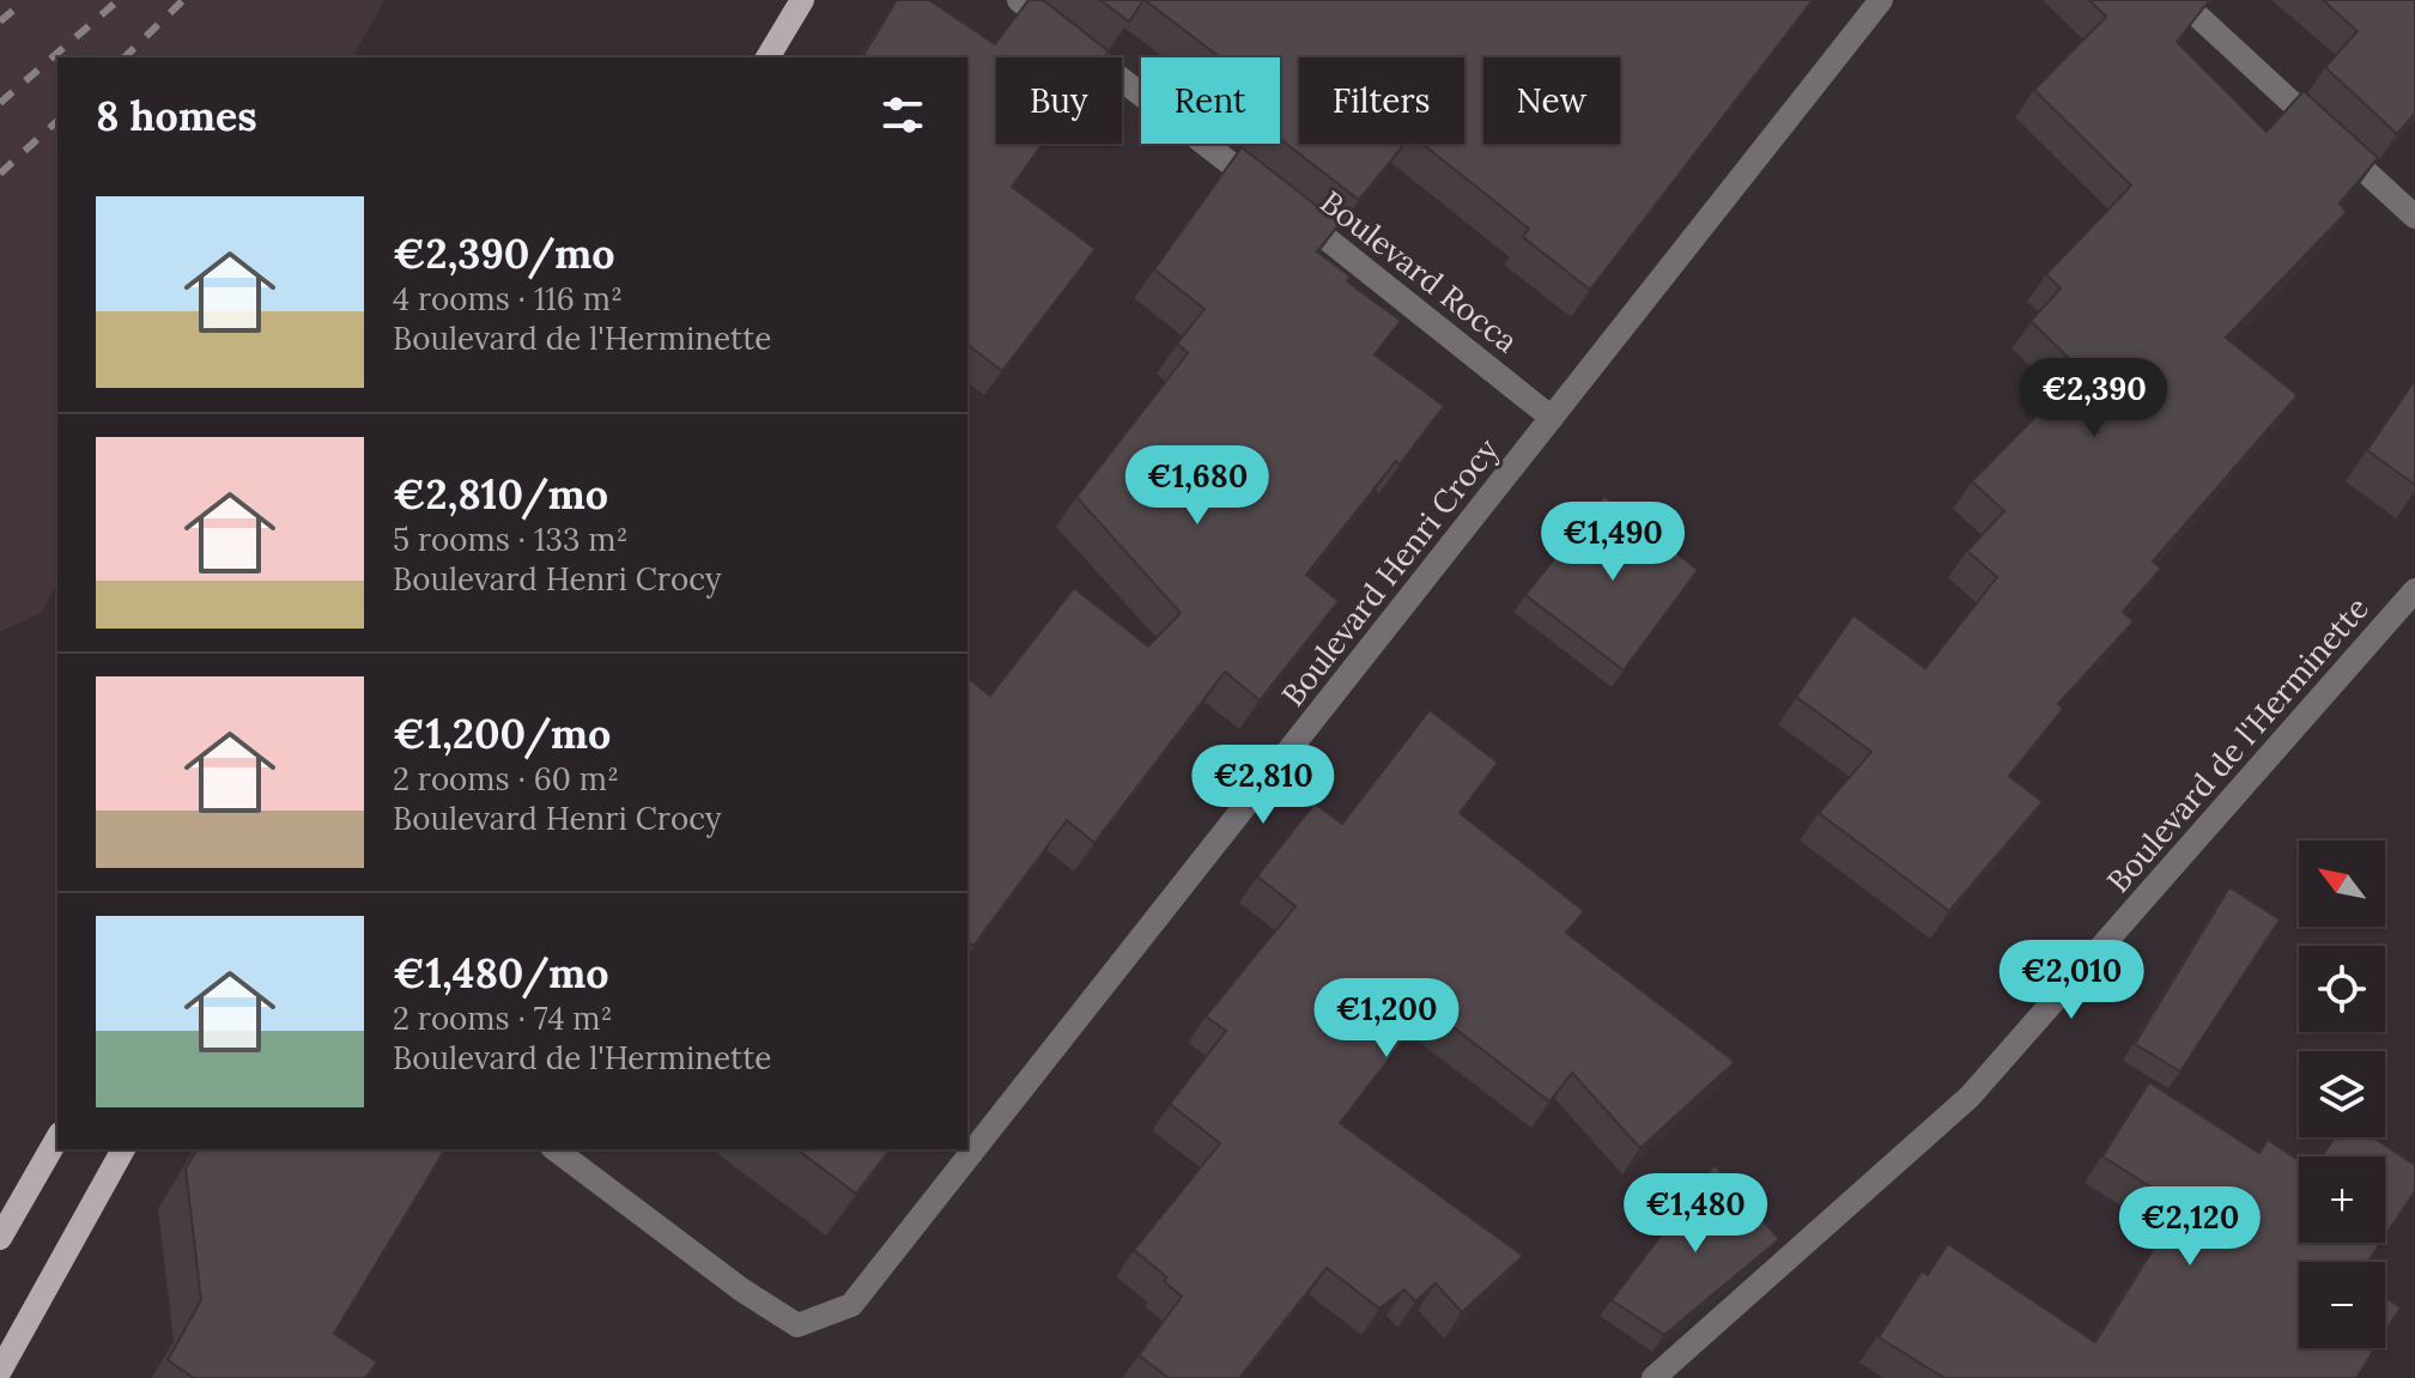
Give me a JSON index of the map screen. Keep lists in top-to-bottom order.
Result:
{
  "streets": {
    "street": ["Boulevard Rocca", "Boulevard Henri Crocy", "Boulevard de l'Herminette"]
  },
  "crossings": [
    ["Boulevard Rocca", "Boulevard Henri Crocy"]
  ],
  "north": "top left",
  "page": {
    "chip": [
      "Buy",
      "Rent",
      "Filters",
      "New"
    ],
    "heading": "8 homes",
    "list": [
      {
        "name": "€2,390/mo",
        "note": "4 rooms · 116 m² · Boulevard de l'Herminette"
      },
      {
        "name": "€2,810/mo",
        "note": "5 rooms · 133 m² · Boulevard Henri Crocy"
      },
      {
        "name": "€1,200/mo",
        "note": "2 rooms · 60 m² · Boulevard Henri Crocy"
      },
      {
        "name": "€1,480/mo",
        "note": "2 rooms · 74 m² · Boulevard de l'Herminette"
      }
    ],
    "price": [
      "€2,390",
      "€1,680",
      "€1,490",
      "€2,810",
      "€2,010",
      "€1,200",
      "€1,480",
      "€2,120"
    ],
    "map_buttons": ["+", "−"]
  }
}
